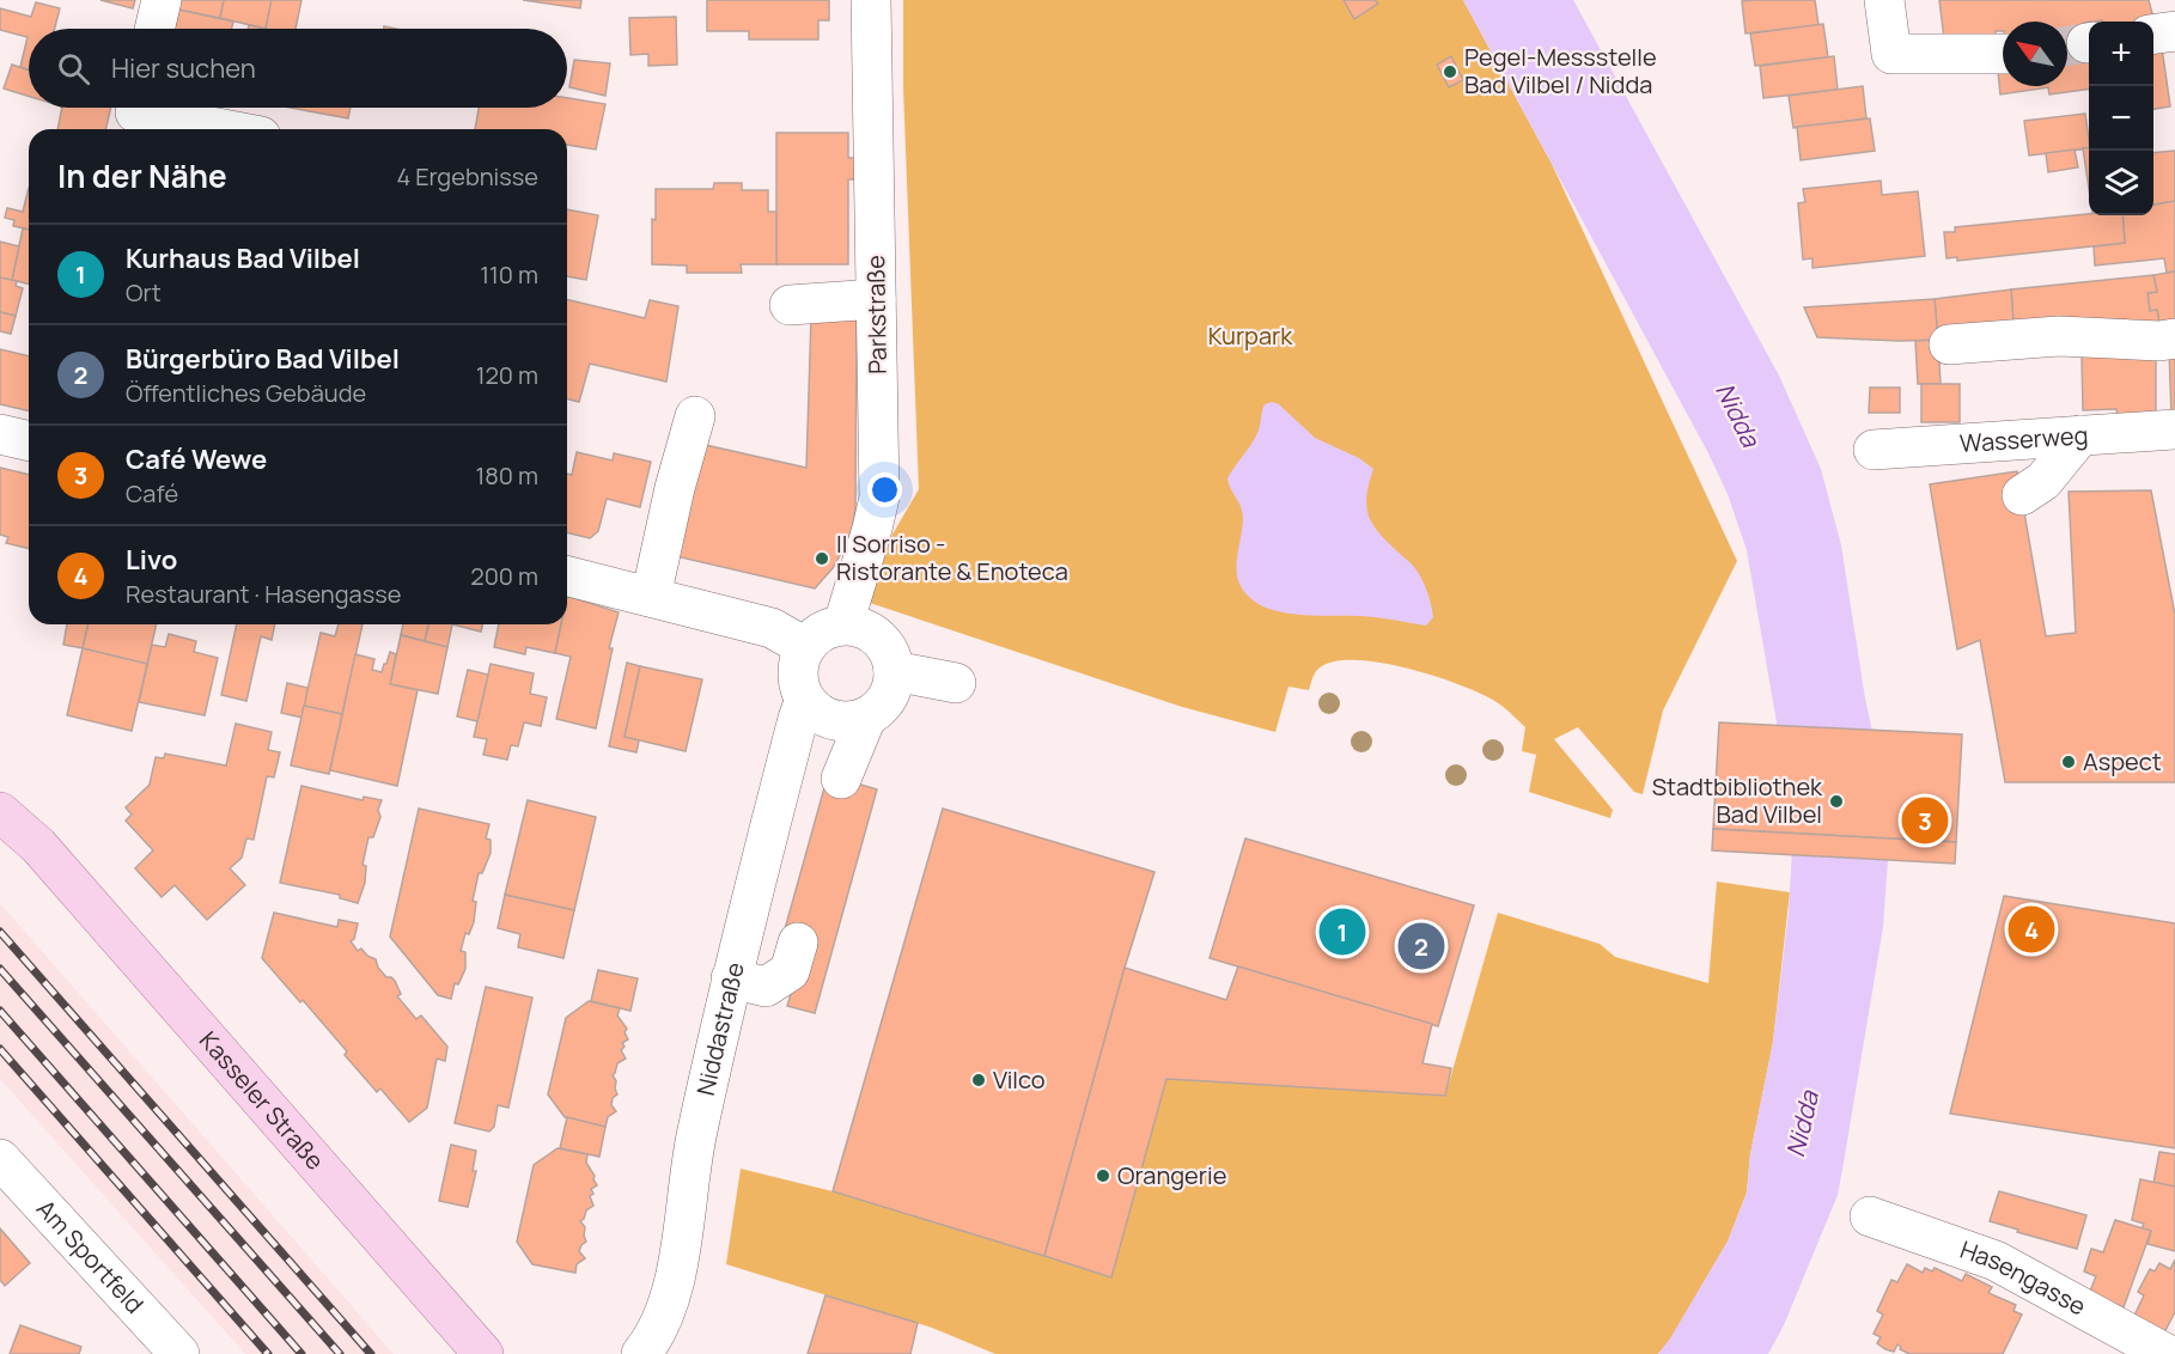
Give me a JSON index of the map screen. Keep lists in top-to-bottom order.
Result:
{
  "streets": {
    "main road": ["Kasseler Straße"],
    "street": [
      "Parkstraße",
      "Wasserweg",
      "Niddastraße",
      "Am Sportfeld",
      "Hasengasse"
    ]
  },
  "crossings": [
    ["Parkstraße", "Niddastraße"]
  ],
  "water": ["Nidda"],
  "parks": ["Kurpark"],
  "places": [
    "Pegel-Messstelle Bad Vilbel / Nidda",
    "Il Sorriso - Ristorante & Enoteca",
    "Aspect",
    "Stadtbibliothek Bad Vilbel",
    "Vilco",
    "Orangerie"
  ],
  "north": "top left",
  "page": {
    "map_buttons": ["+", "−"],
    "search": "Hier suchen",
    "heading": ["In der Nähe", "4 Ergebnisse"],
    "list": [
      {
        "mark": "1",
        "name": "Kurhaus Bad Vilbel",
        "note": "Ort",
        "value": "110 m"
      },
      {
        "mark": "2",
        "name": "Bürgerbüro Bad Vilbel",
        "note": "Öffentliches Gebäude",
        "value": "120 m"
      },
      {
        "mark": "3",
        "name": "Café Wewe",
        "note": "Café",
        "value": "180 m"
      },
      {
        "mark": "4",
        "name": "Livo",
        "note": "Restaurant · Hasengasse",
        "value": "200 m"
      }
    ],
    "pins": [
      "3",
      "4",
      "1",
      "2"
    ]
  }
}
